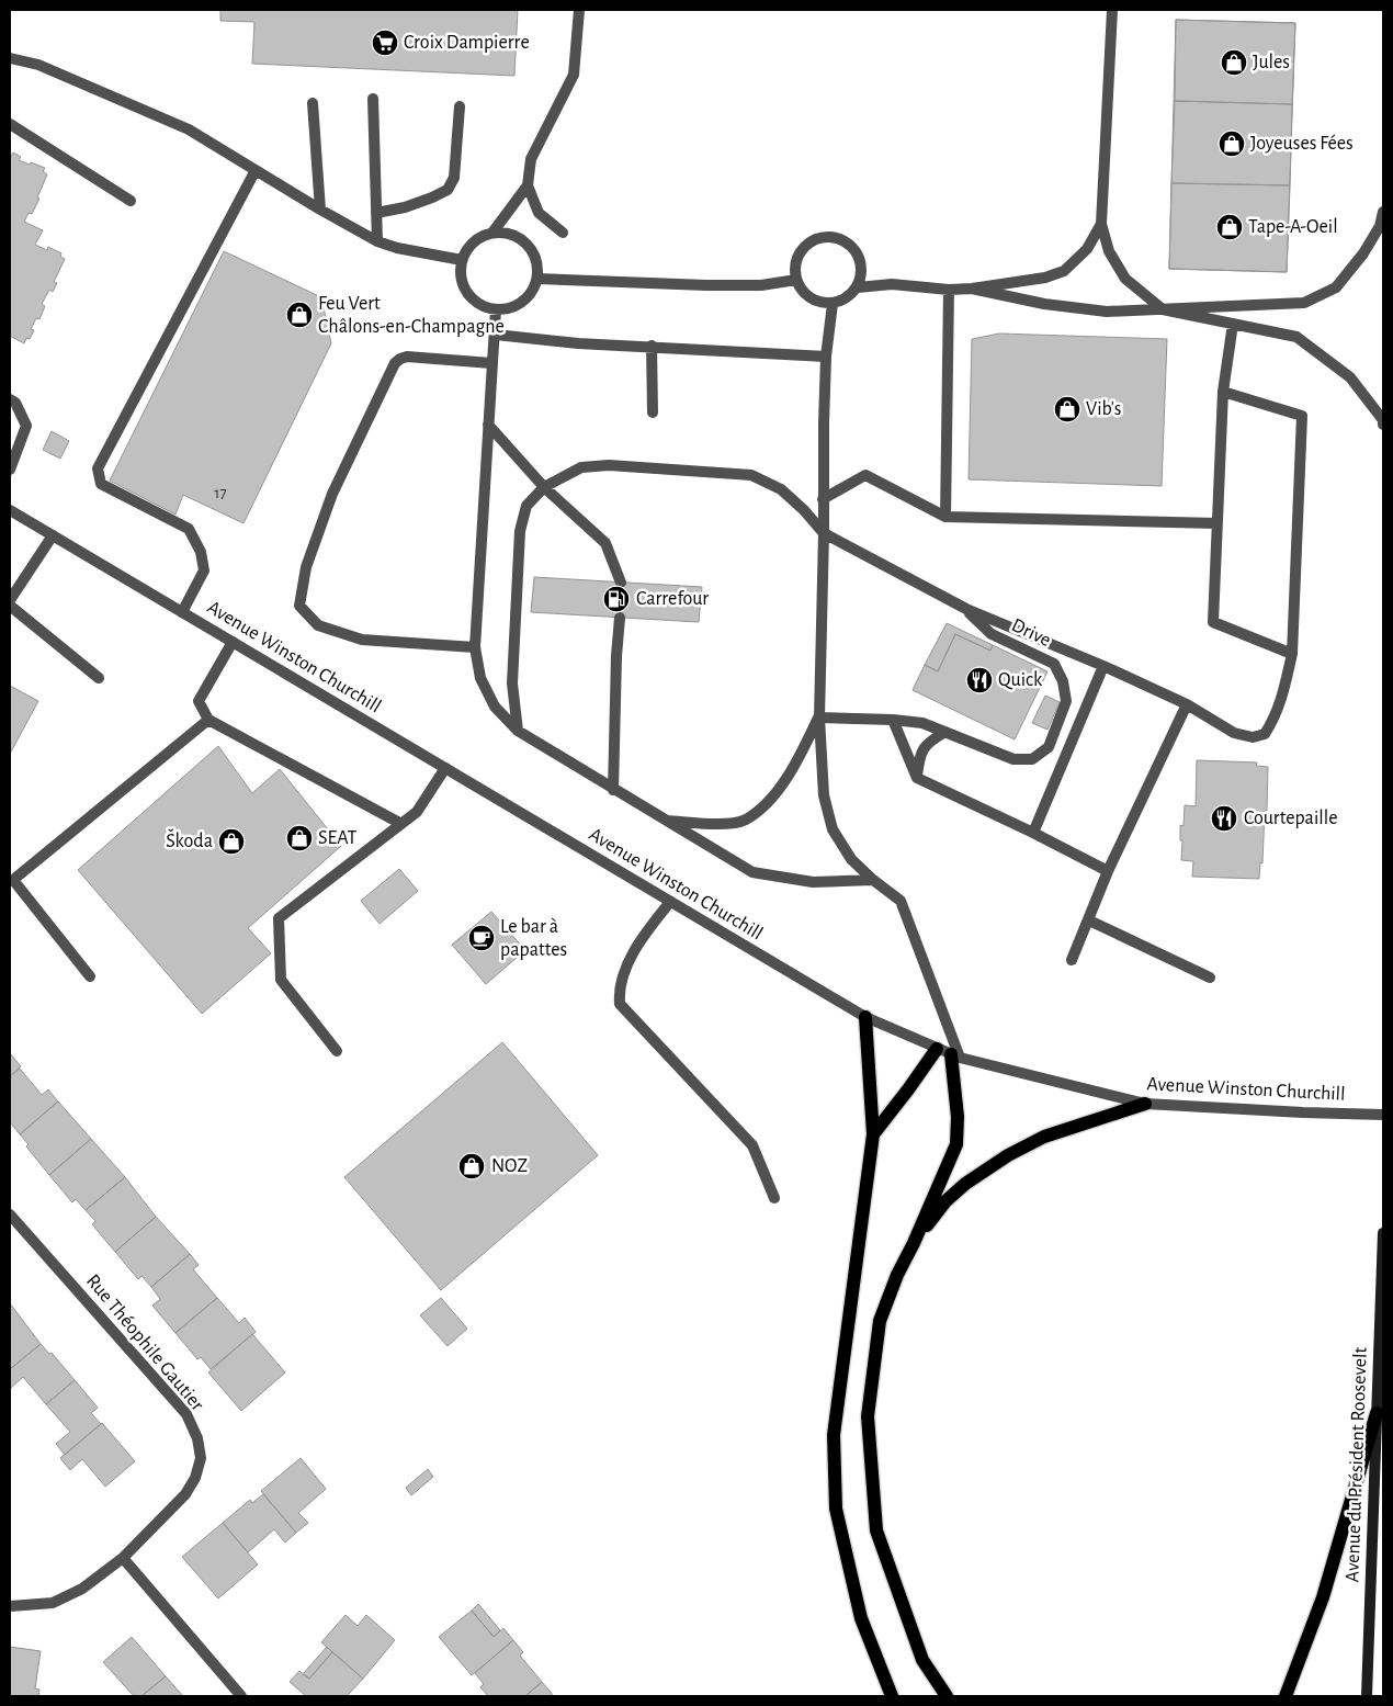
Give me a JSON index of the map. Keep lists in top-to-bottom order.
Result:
{
  "streets": {
    "main road": ["Avenue du Président Roosevelt"],
    "street": ["Drive", "Avenue Winston Churchill", "Rue Théophile Gautier"]
  },
  "places": {
    "supermarket": ["Croix Dampierre"],
    "shop": [
      "Jules",
      "Joyeuses Fées",
      "Tape-A-Oeil",
      "Feu Vert Châlons-en-Champagne",
      "Vib's",
      "SEAT",
      "Škoda",
      "NOZ"
    ],
    "fuel station": ["Carrefour"],
    "restaurant": ["Quick", "Courtepaille"],
    "cafe": ["Le bar à papattes"]
  },
  "house_numbers": ["17"]
}
